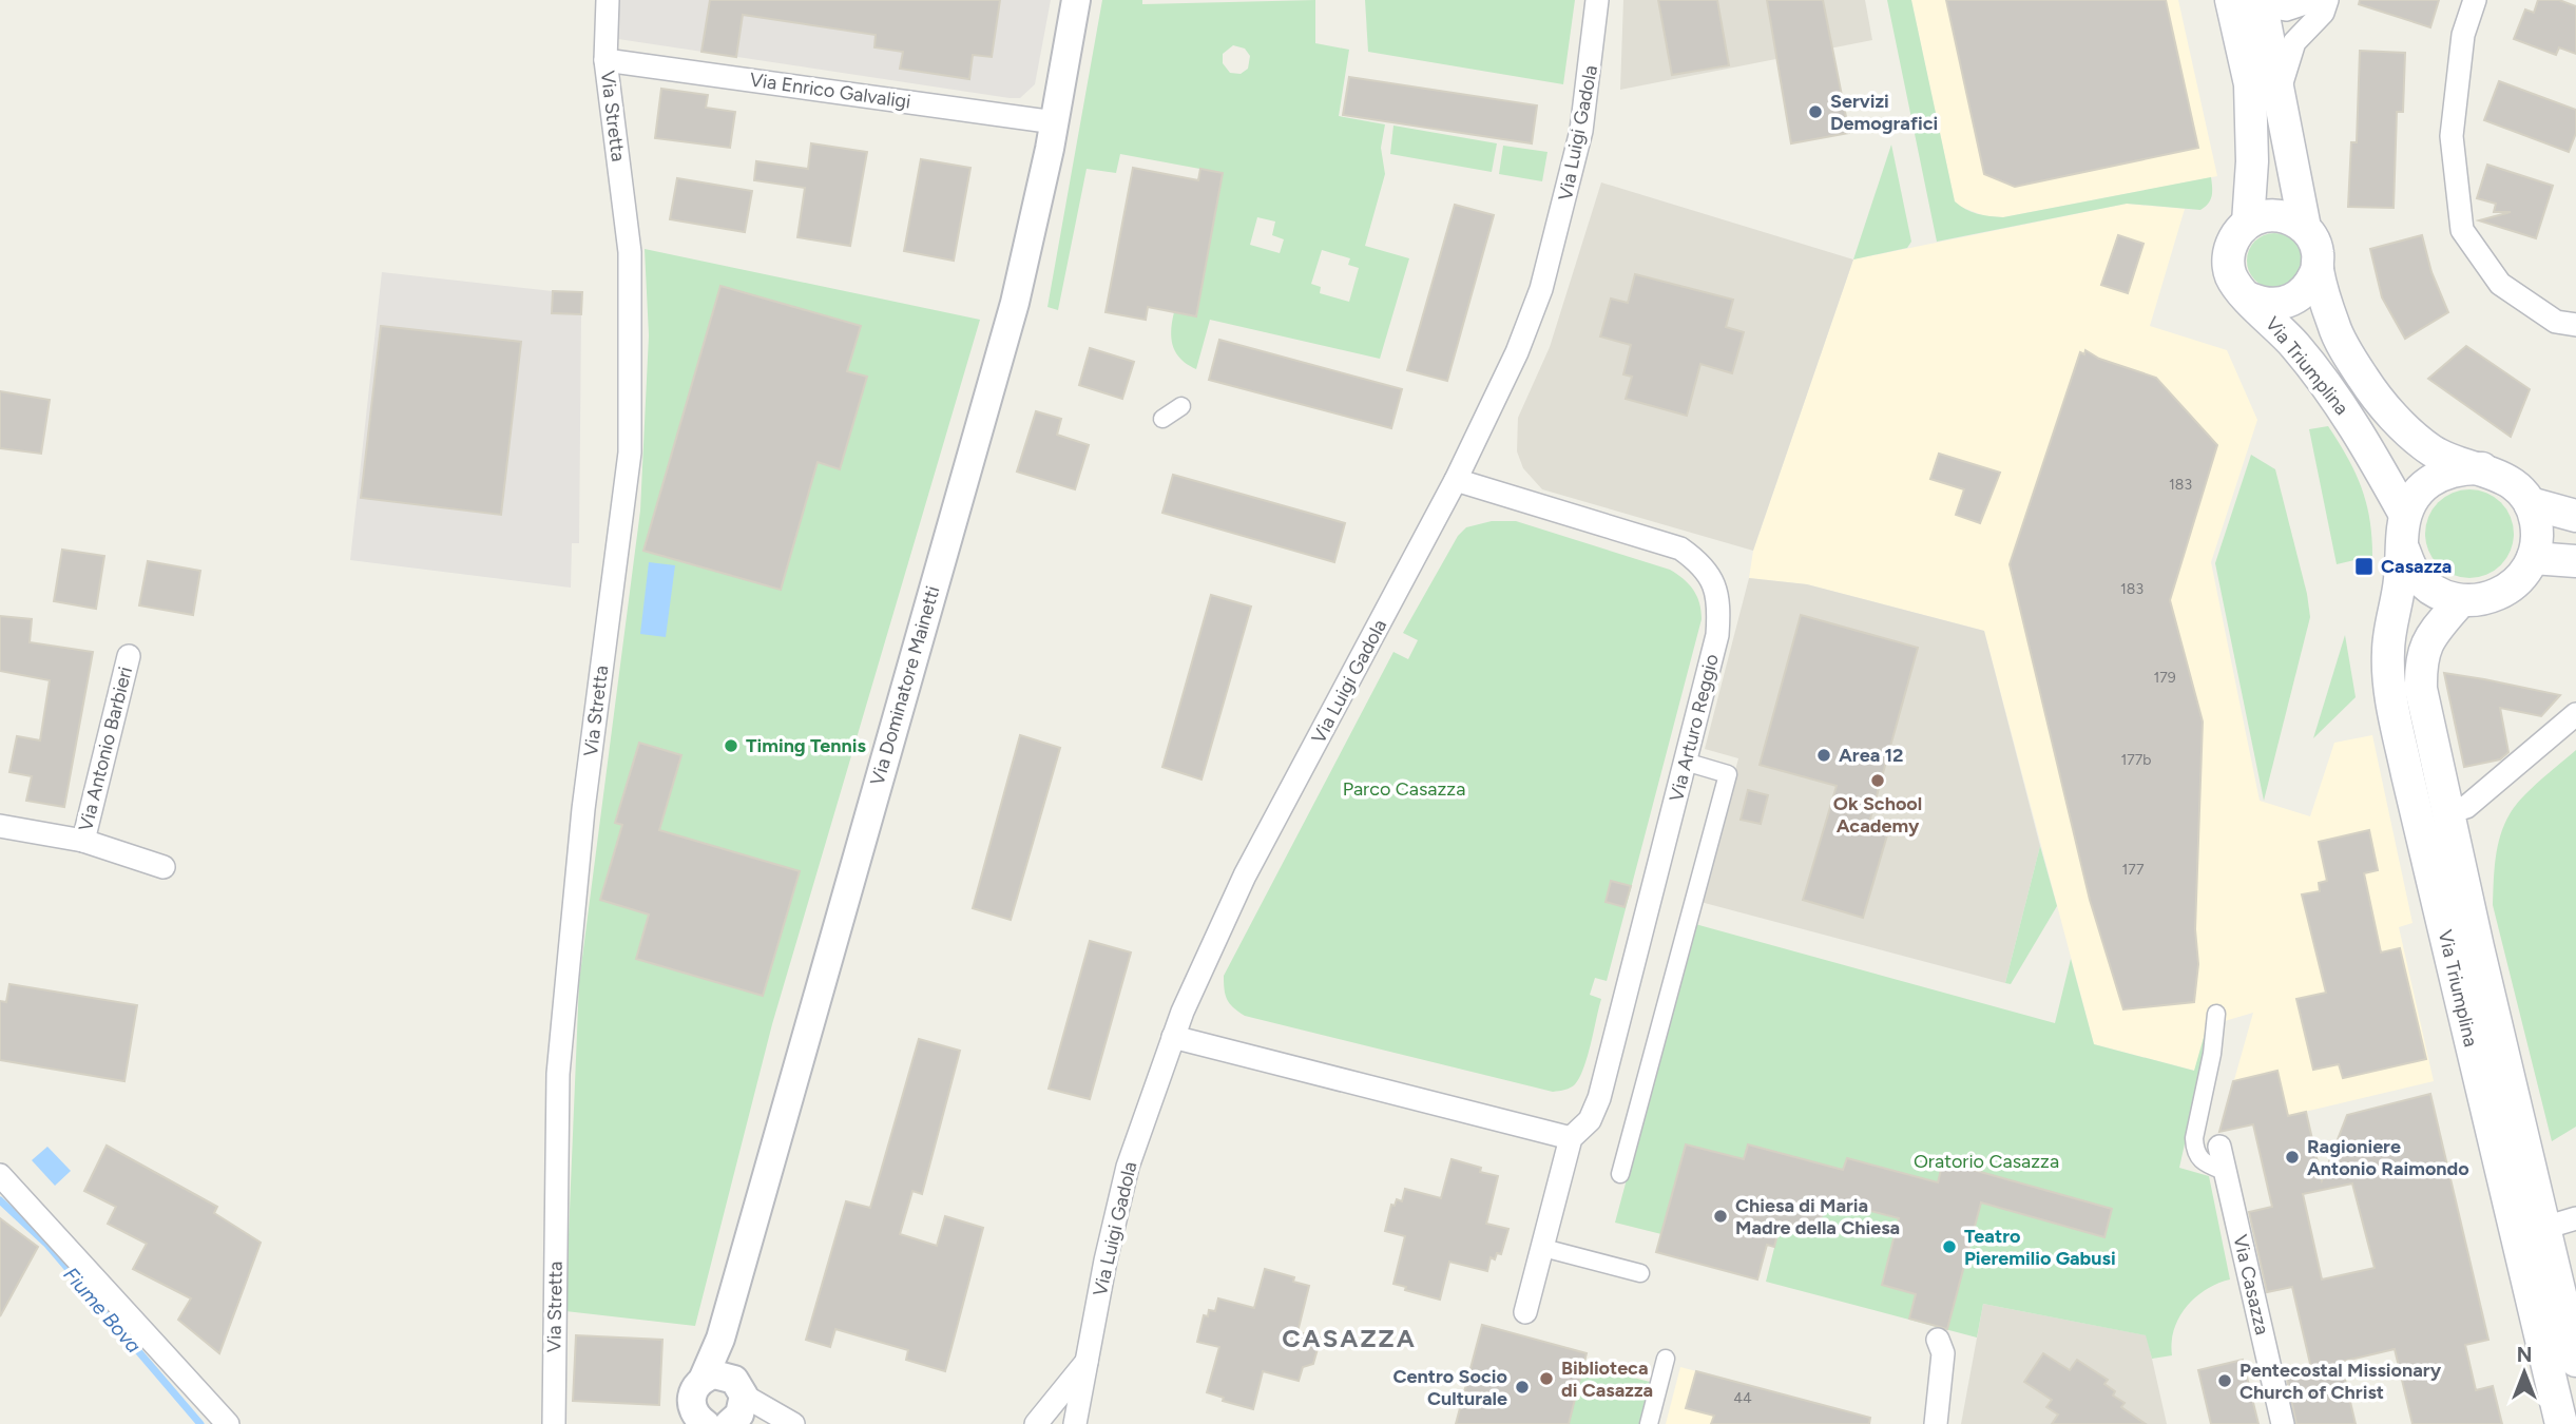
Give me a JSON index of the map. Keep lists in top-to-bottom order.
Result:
{
  "streets": {
    "main road": ["Via Triumplina"],
    "street": [
      "Via Enrico Galvaligi",
      "Via Stretta",
      "Via Luigi Gadola",
      "Via Dominatore Mainetti",
      "Via Arturo Reggio",
      "Via Antonio Barbieri",
      "Via Casazza"
    ]
  },
  "crossings": [
    ["Via Enrico Galvaligi", "Via Stretta"],
    ["Via Enrico Galvaligi", "Via Dominatore Mainetti"],
    ["Via Luigi Gadola", "Via Arturo Reggio"]
  ],
  "districts": ["CASAZZA"],
  "water": ["Fiume Bova"],
  "parks": ["Parco Casazza", "Oratorio Casazza"],
  "places": {
    "other": [
      "Servizi Demografici",
      "Timing Tennis",
      "Area 12",
      "Ok School Academy",
      "Ragioniere Antonio Raimondo",
      "Chiesa di Maria Madre della Chiesa",
      "Teatro Pieremilio Gabusi",
      "Biblioteca di Casazza",
      "Pentecostal Missionary Church of Christ",
      "Centro Socio Culturale"
    ],
    "transit": ["Casazza"]
  },
  "house_numbers": [
    "183",
    "183",
    "179",
    "177b",
    "177",
    "44"
  ],
  "north": "top"
}
